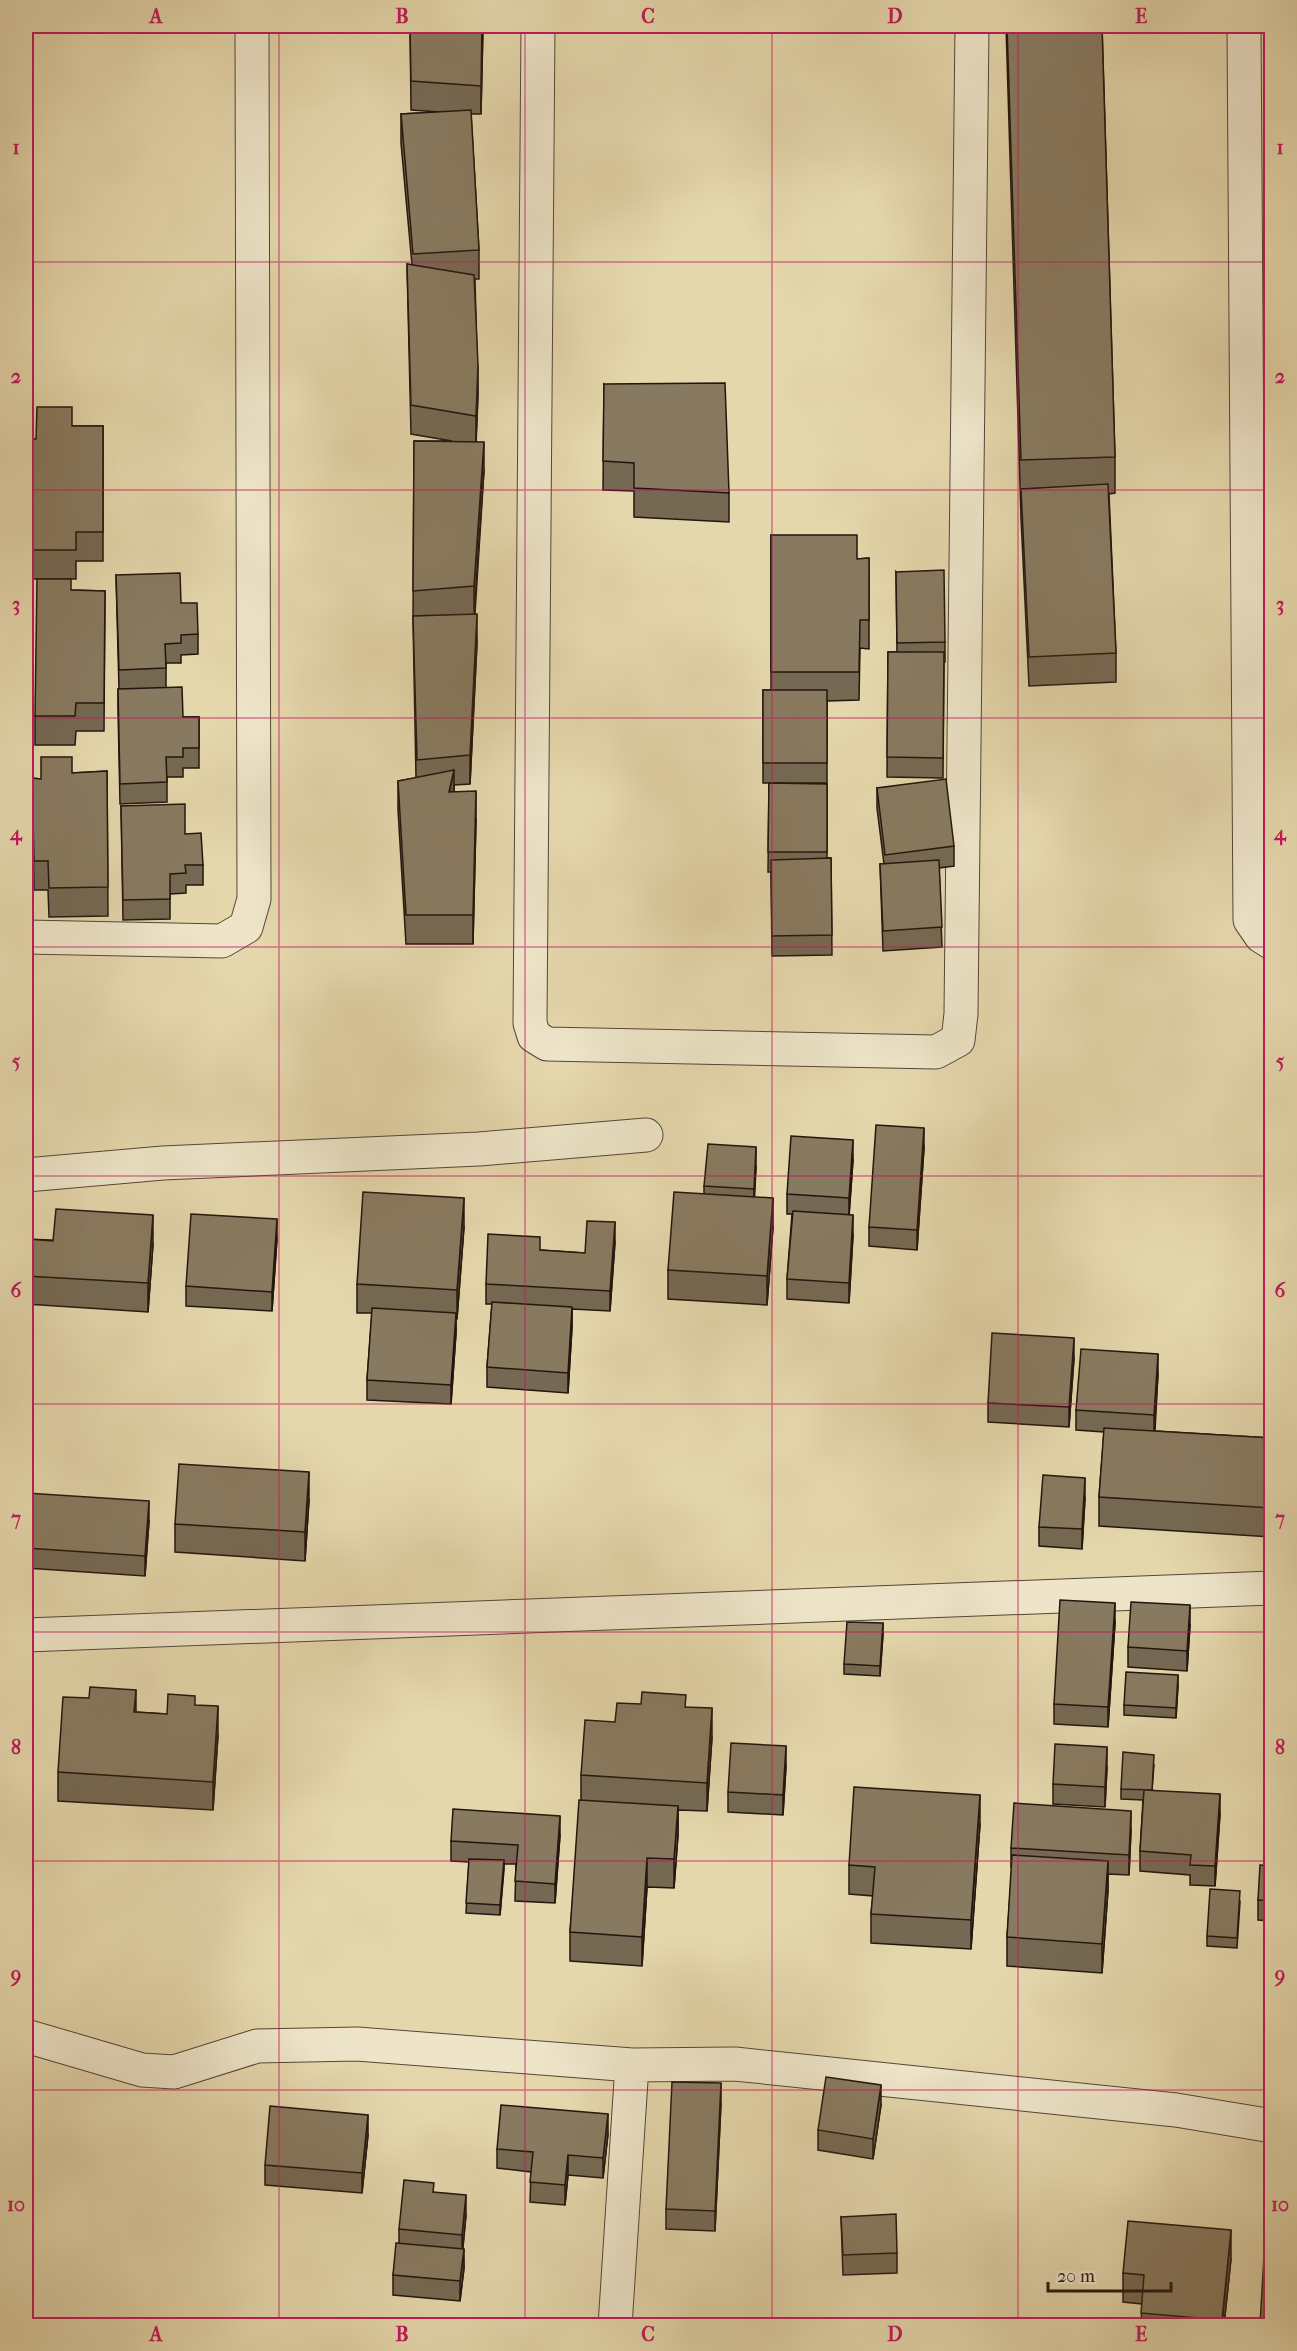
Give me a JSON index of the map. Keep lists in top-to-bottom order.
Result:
{
  "scale_bar": "20 m",
  "grid": {
    "columns": [
      "A",
      "B",
      "C",
      "D",
      "E"
    ],
    "rows": [
      "1",
      "2",
      "3",
      "4",
      "5",
      "6",
      "7",
      "8",
      "9",
      "10"
    ]
  }
}
